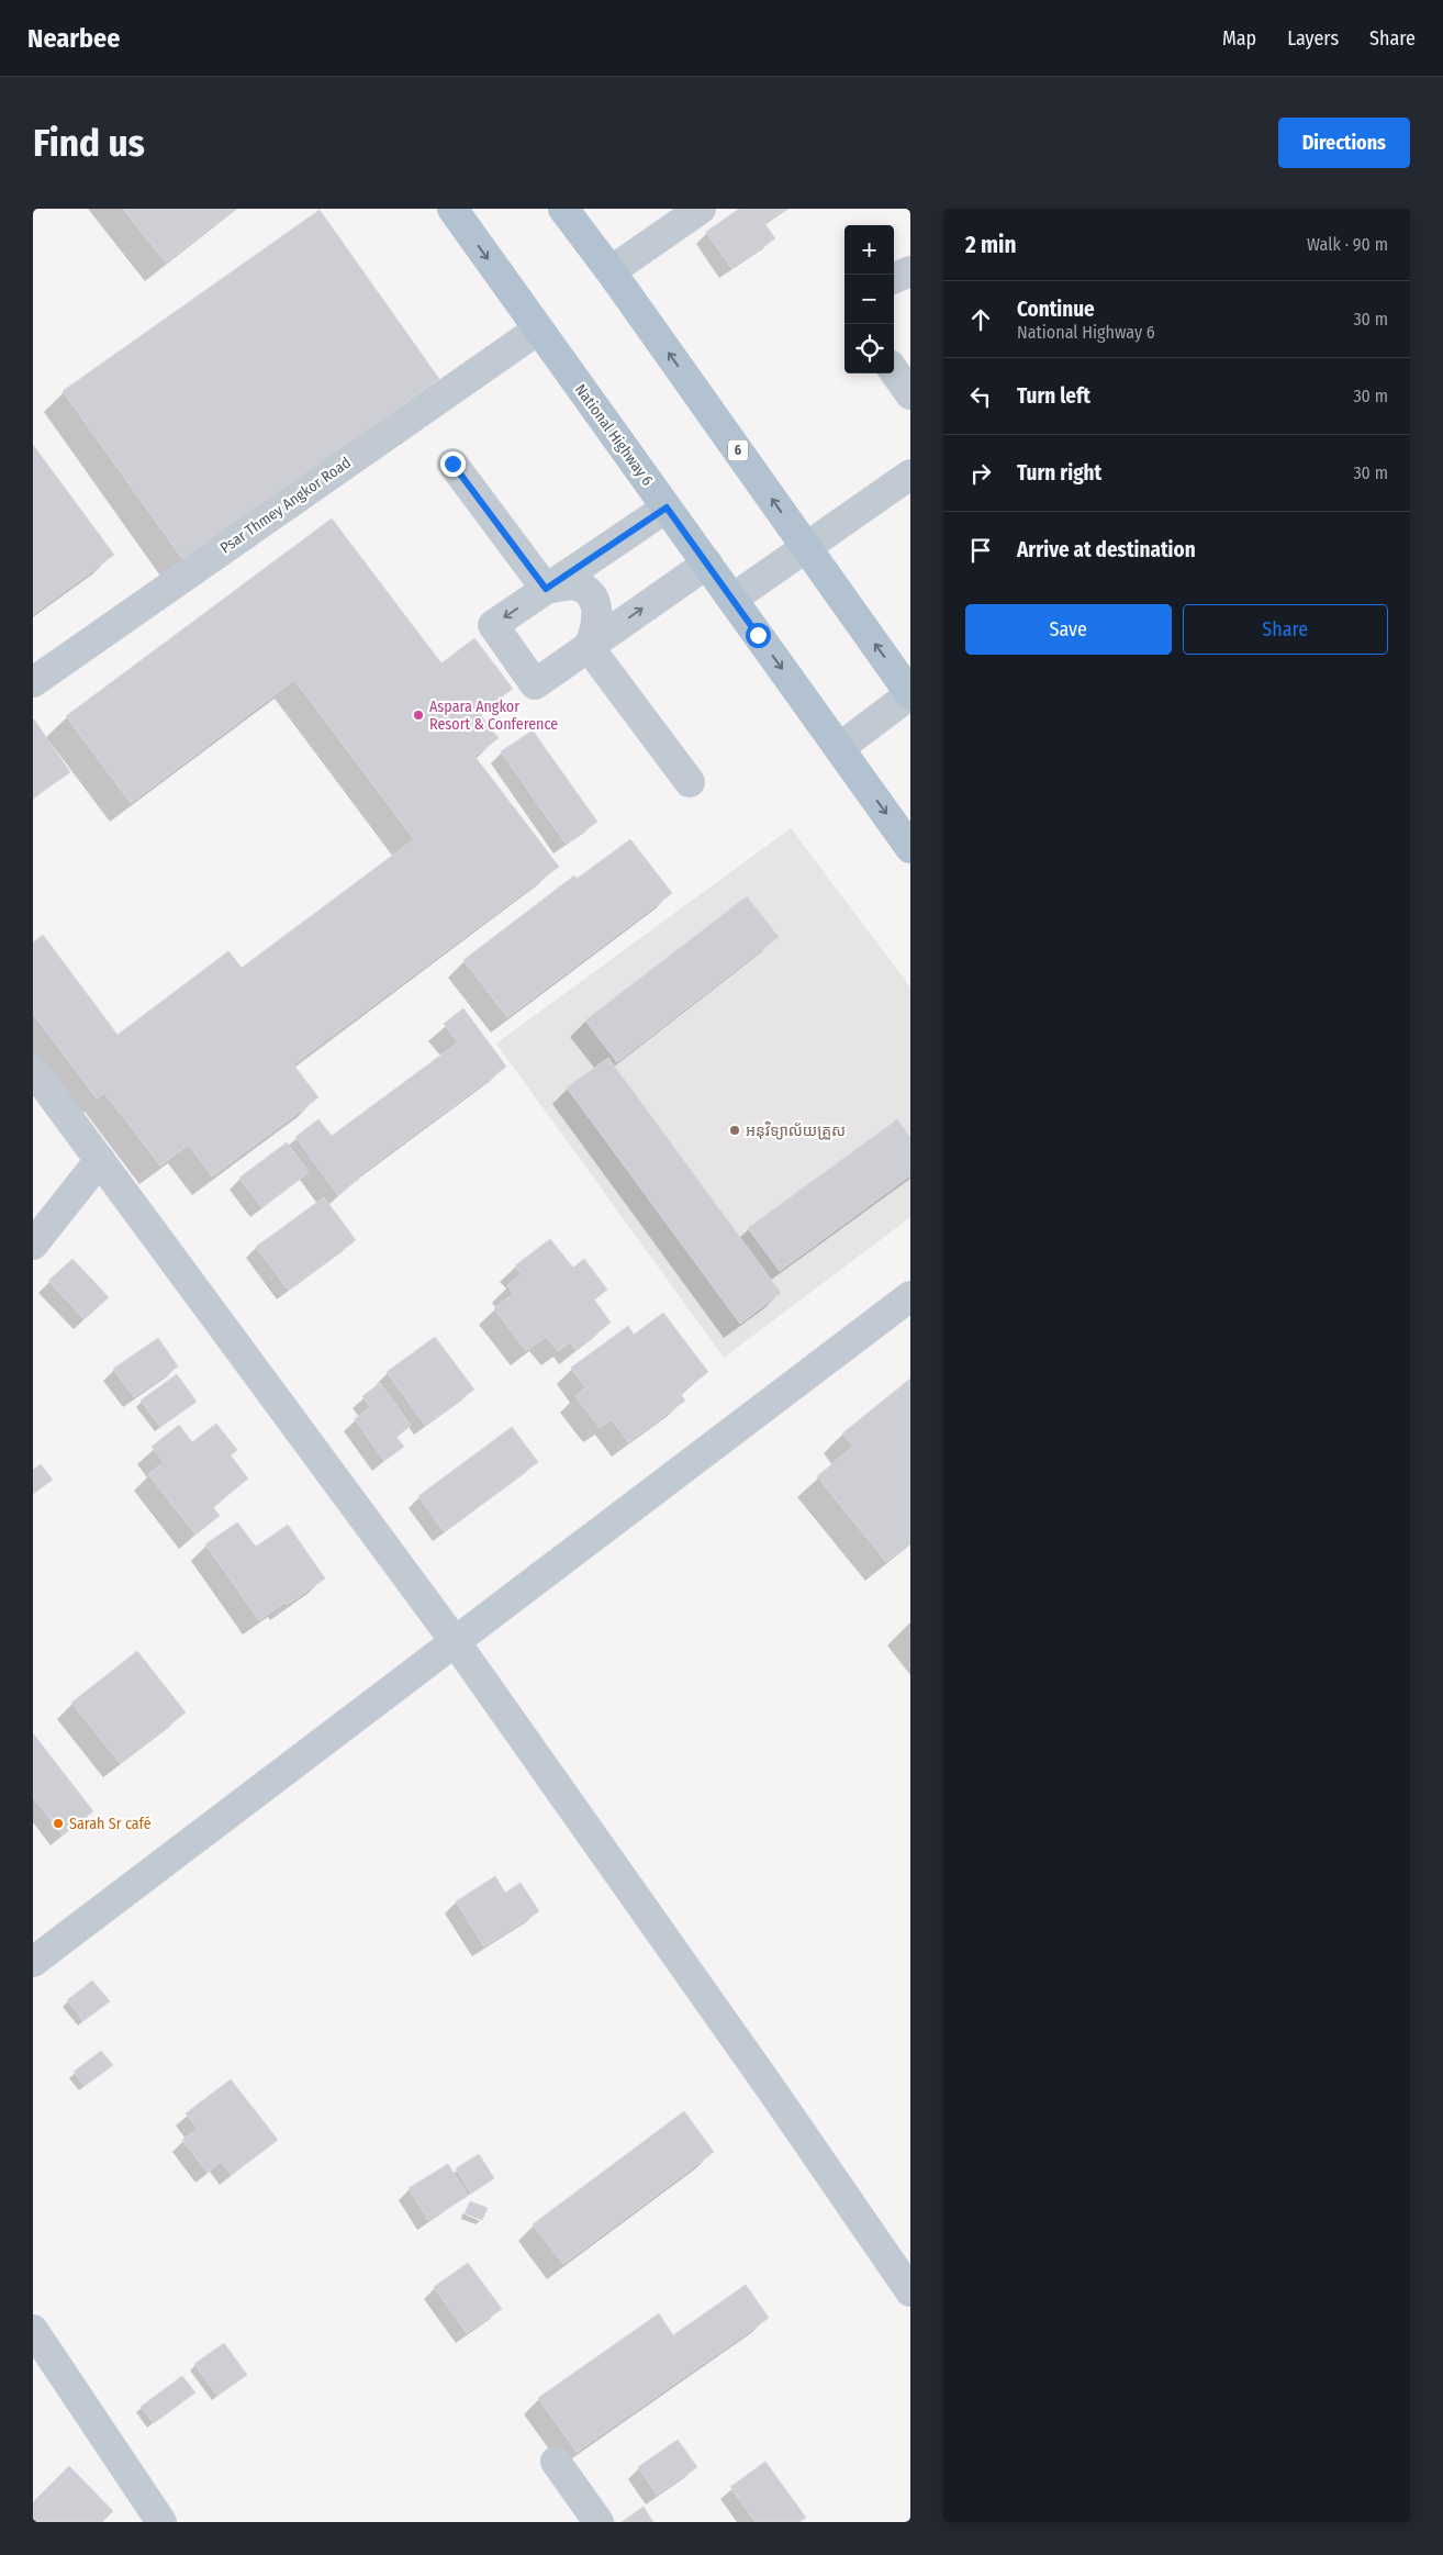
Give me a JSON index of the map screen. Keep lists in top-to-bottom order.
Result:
{
  "streets": {
    "main road": ["National Highway 6", "6"],
    "street": ["Psar Thmey Angkor Road"]
  },
  "crossings": [
    ["National Highway 6", "Psar Thmey Angkor Road"]
  ],
  "places": ["Aspara Angkor Resort & Conference", "អនុវិទ្យាល័យគ្រួស", "Sarah Sr café"],
  "page": {
    "header": "Nearbee",
    "nav": ["Map", "Layers", "Share"],
    "buttons": [
      "Directions",
      ["Save", "Share"]
    ],
    "title": "Find us",
    "heading": ["2 min", "Walk · 90 m"],
    "map_buttons": ["+", "−"],
    "list": [
      ["Continue", "National Highway 6", "30 m"],
      ["Turn left", "30 m"],
      ["Turn right", "30 m"],
      "Arrive at destination"
    ]
  }
}
